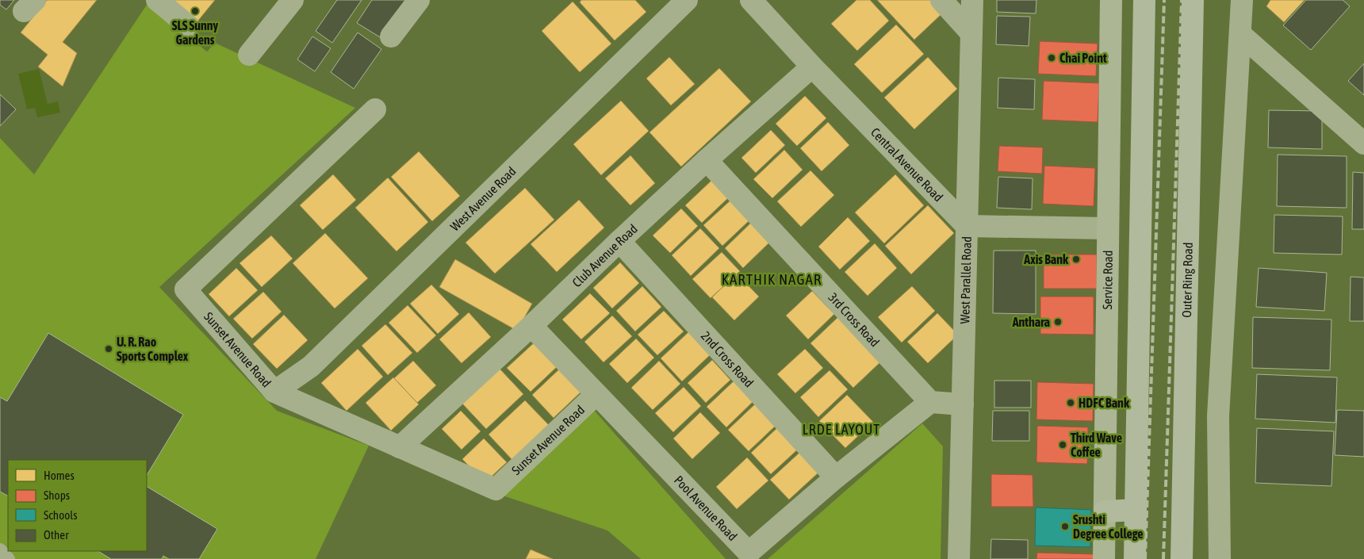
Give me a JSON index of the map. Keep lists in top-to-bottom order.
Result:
{
  "streets": {
    "highway": ["Outer Ring Road"],
    "street": [
      "Central Avenue Road",
      "West Avenue Road",
      "Club Avenue Road",
      "West Parallel Road",
      "Service Road",
      "3rd Cross Road",
      "Sunset Avenue Road",
      "2nd Cross Road",
      "Pool Avenue Road"
    ]
  },
  "crossings": [
    ["Central Avenue Road", "Club Avenue Road"],
    ["Central Avenue Road", "West Parallel Road"],
    ["West Avenue Road", "Sunset Avenue Road"],
    ["Club Avenue Road", "3rd Cross Road"],
    ["Club Avenue Road", "Sunset Avenue Road"],
    ["Club Avenue Road", "2nd Cross Road"],
    ["Club Avenue Road", "Pool Avenue Road"],
    ["3rd Cross Road", "Pool Avenue Road"],
    ["Sunset Avenue Road", "Pool Avenue Road"],
    ["2nd Cross Road", "Pool Avenue Road"]
  ],
  "districts": ["KARTHIK NAGAR", "LRDE LAYOUT"],
  "places": [
    "SLS Sunny Gardens",
    "Chai Point",
    "Axis Bank",
    "Anthara",
    "U. R. Rao Sports Complex",
    "HDFC Bank",
    "Third Wave Coffee",
    "Srushti Degree College"
  ],
  "legend": [
    "Homes",
    "Shops",
    "Schools",
    "Other"
  ]
}
